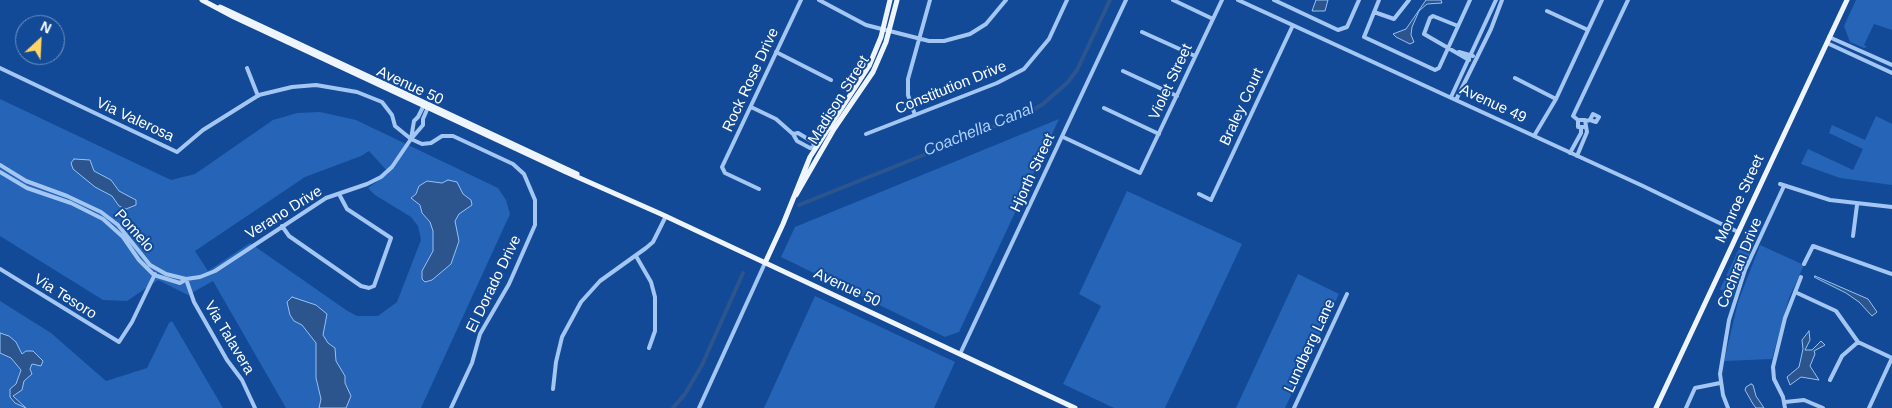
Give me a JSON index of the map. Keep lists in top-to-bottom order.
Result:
{
  "streets": {
    "main road": ["Avenue 50", "Madison Street", "Monroe Street"],
    "street": [
      "Rock Rose Drive",
      "Violet Street",
      "Constitution Drive",
      "Avenue 49",
      "Braley Court",
      "Via Valerosa",
      "Hjorth Street",
      "Verano Drive",
      "Pomelo",
      "Cochran Drive",
      "El Dorado Drive",
      "Via Tesoro",
      "Via Talavera",
      "Lundberg Lane"
    ]
  },
  "crossings": [
    ["Violet Street", "Hjorth Street"],
    ["Avenue 50", "Madison Street"],
    ["Avenue 50", "Hjorth Street"],
    ["Avenue 50", "Verano Drive"],
    ["Avenue 49", "Braley Court"],
    ["Avenue 49", "Monroe Street"],
    ["Via Valerosa", "Verano Drive"],
    ["Via Valerosa", "El Dorado Drive"],
    ["Verano Drive", "Pomelo"],
    ["Verano Drive", "El Dorado Drive"],
    ["Verano Drive", "Via Talavera"],
    ["Pomelo", "Via Tesoro"],
    ["Pomelo", "Via Talavera"]
  ],
  "water": ["Coachella Canal"],
  "north": "top right"
}
